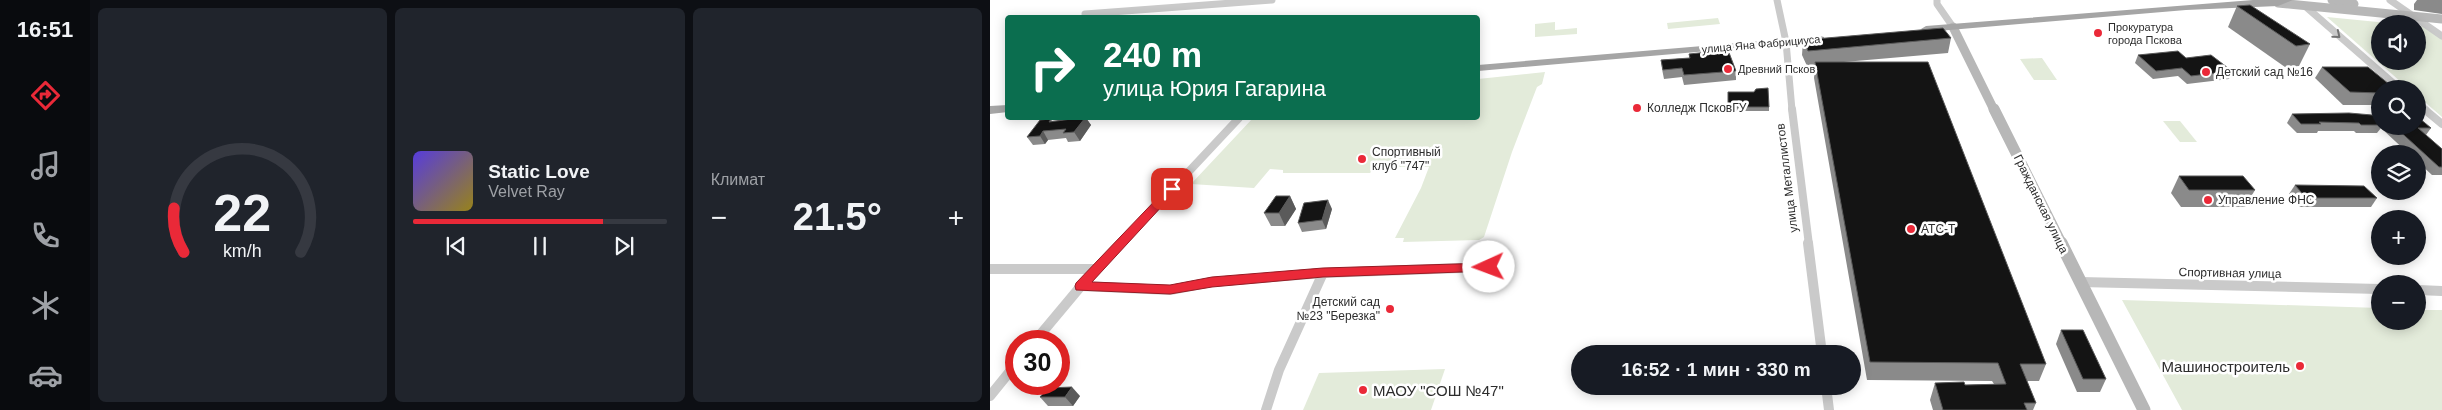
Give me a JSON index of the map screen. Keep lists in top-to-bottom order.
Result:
{
  "streets": {
    "main road": ["улица Яна Фабрициуса"],
    "street": ["улица Металлистов", "Гражданская улица", "Спортивная улица"]
  },
  "crossings": [
    ["улица Яна Фабрициуса", "улица Металлистов"],
    ["Гражданская улица", "Спортивная улица"]
  ],
  "places": [
    "Прокуратура города Пскова",
    "Древний Псков",
    "Детский сад №16",
    "Колледж ПсковГУ",
    "Спортивный клуб \"747\"",
    "Управление ФНС",
    "ATC-T",
    "Детский сад №23 \"Березка\"",
    "Машиностроитель",
    "МАОУ \"СОШ №47\""
  ],
  "page": {
    "tabs": "16:51",
    "tile": "Климат",
    "map_buttons": ["+", "−"],
    "turn": ["240 m", "улица Юрия Гагарина"],
    "song": ["Static Love", "Velvet Ray"],
    "heat": ["−", "21.5°", "+"],
    "limit": "30",
    "trip": "16:52 · 1 мин · 330 m",
    "gauge": ["22", "km/h"]
  }
}
